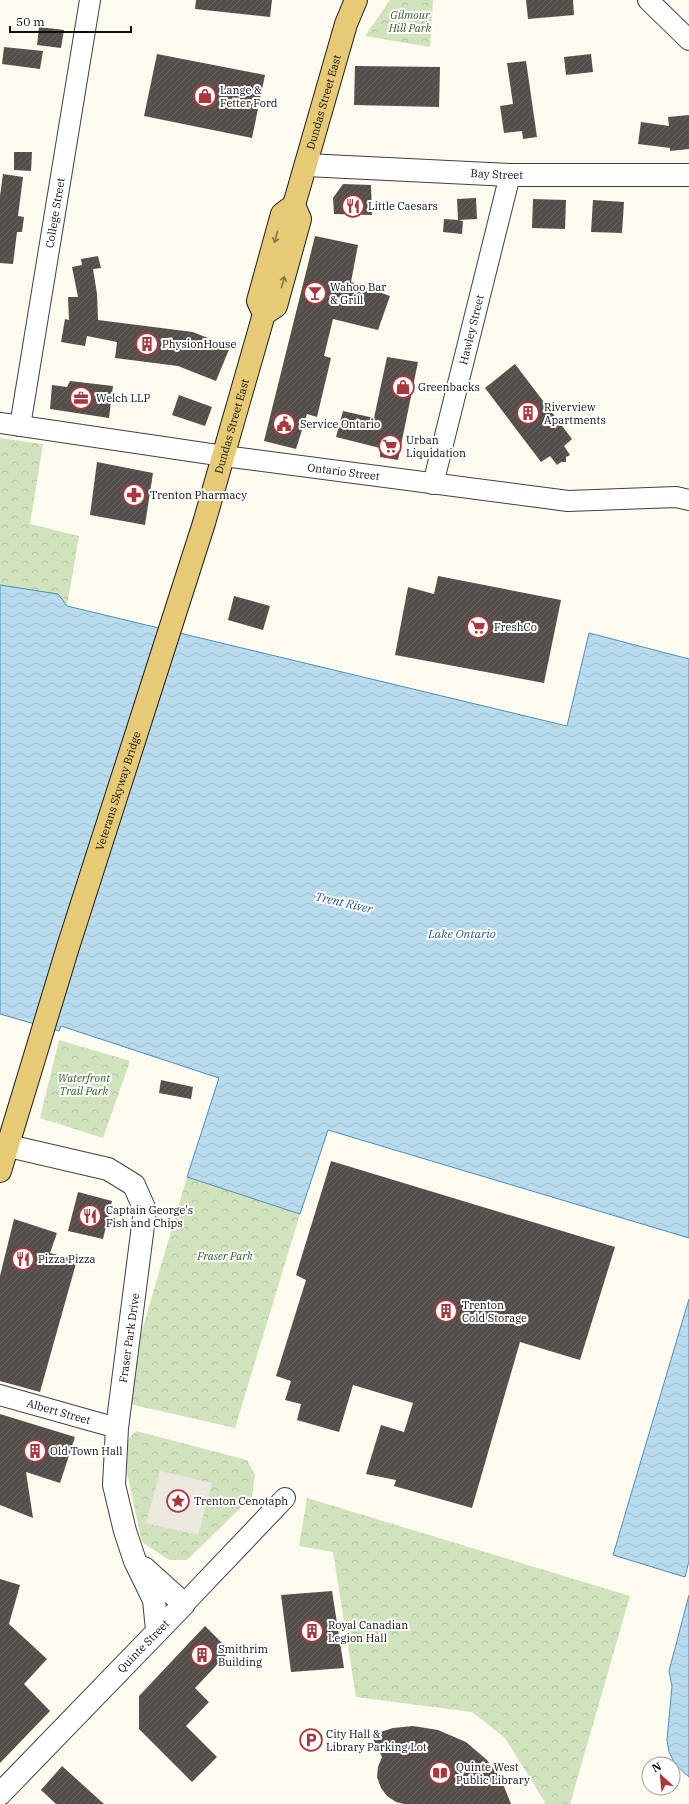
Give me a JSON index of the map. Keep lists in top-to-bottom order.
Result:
{
  "streets": {
    "main road": ["Dundas Street East", "Veterans Skyway Bridge"],
    "street": [
      "Bay Street",
      "College Street",
      "Hawley Street",
      "Ontario Street",
      "Fraser Park Drive",
      "Albert Street",
      "Quinte Street"
    ]
  },
  "crossings": [
    ["Dundas Street East", "Bay Street"],
    ["Dundas Street East", "Ontario Street"],
    ["Dundas Street East", "Veterans Skyway Bridge"],
    ["Bay Street", "Hawley Street"],
    ["College Street", "Ontario Street"],
    ["Hawley Street", "Ontario Street"],
    ["Veterans Skyway Bridge", "Fraser Park Drive"],
    ["Fraser Park Drive", "Albert Street"],
    ["Fraser Park Drive", "Quinte Street"]
  ],
  "water": ["Trent River", "Lake Ontario"],
  "parks": ["Gilmour Hill Park", "Waterfront Trail Park", "Fraser Park"],
  "places": {
    "shop": ["Lange & Fetter Ford", "Greenbacks"],
    "restaurant": ["Little Caesars", "Captain George's Fish and Chips", "Pizza Pizza"],
    "bar": ["Wahoo Bar & Grill"],
    "building": [
      "PhysionHouse",
      "Riverview Apartments",
      "Trenton Cold Storage",
      "Old Town Hall",
      "Royal Canadian Legion Hall",
      "Smithrim Building"
    ],
    "office": ["Welch LLP"],
    "public building": ["Service Ontario"],
    "supermarket": ["Urban Liquidation", "FreshCo"],
    "pharmacy": ["Trenton Pharmacy"],
    "place": ["Trenton Cenotaph"],
    "parking": ["City Hall & Library Parking Lot"],
    "library": ["Quinte West Public Library"]
  },
  "scale_bar": "50 m",
  "north": "top left"
}
